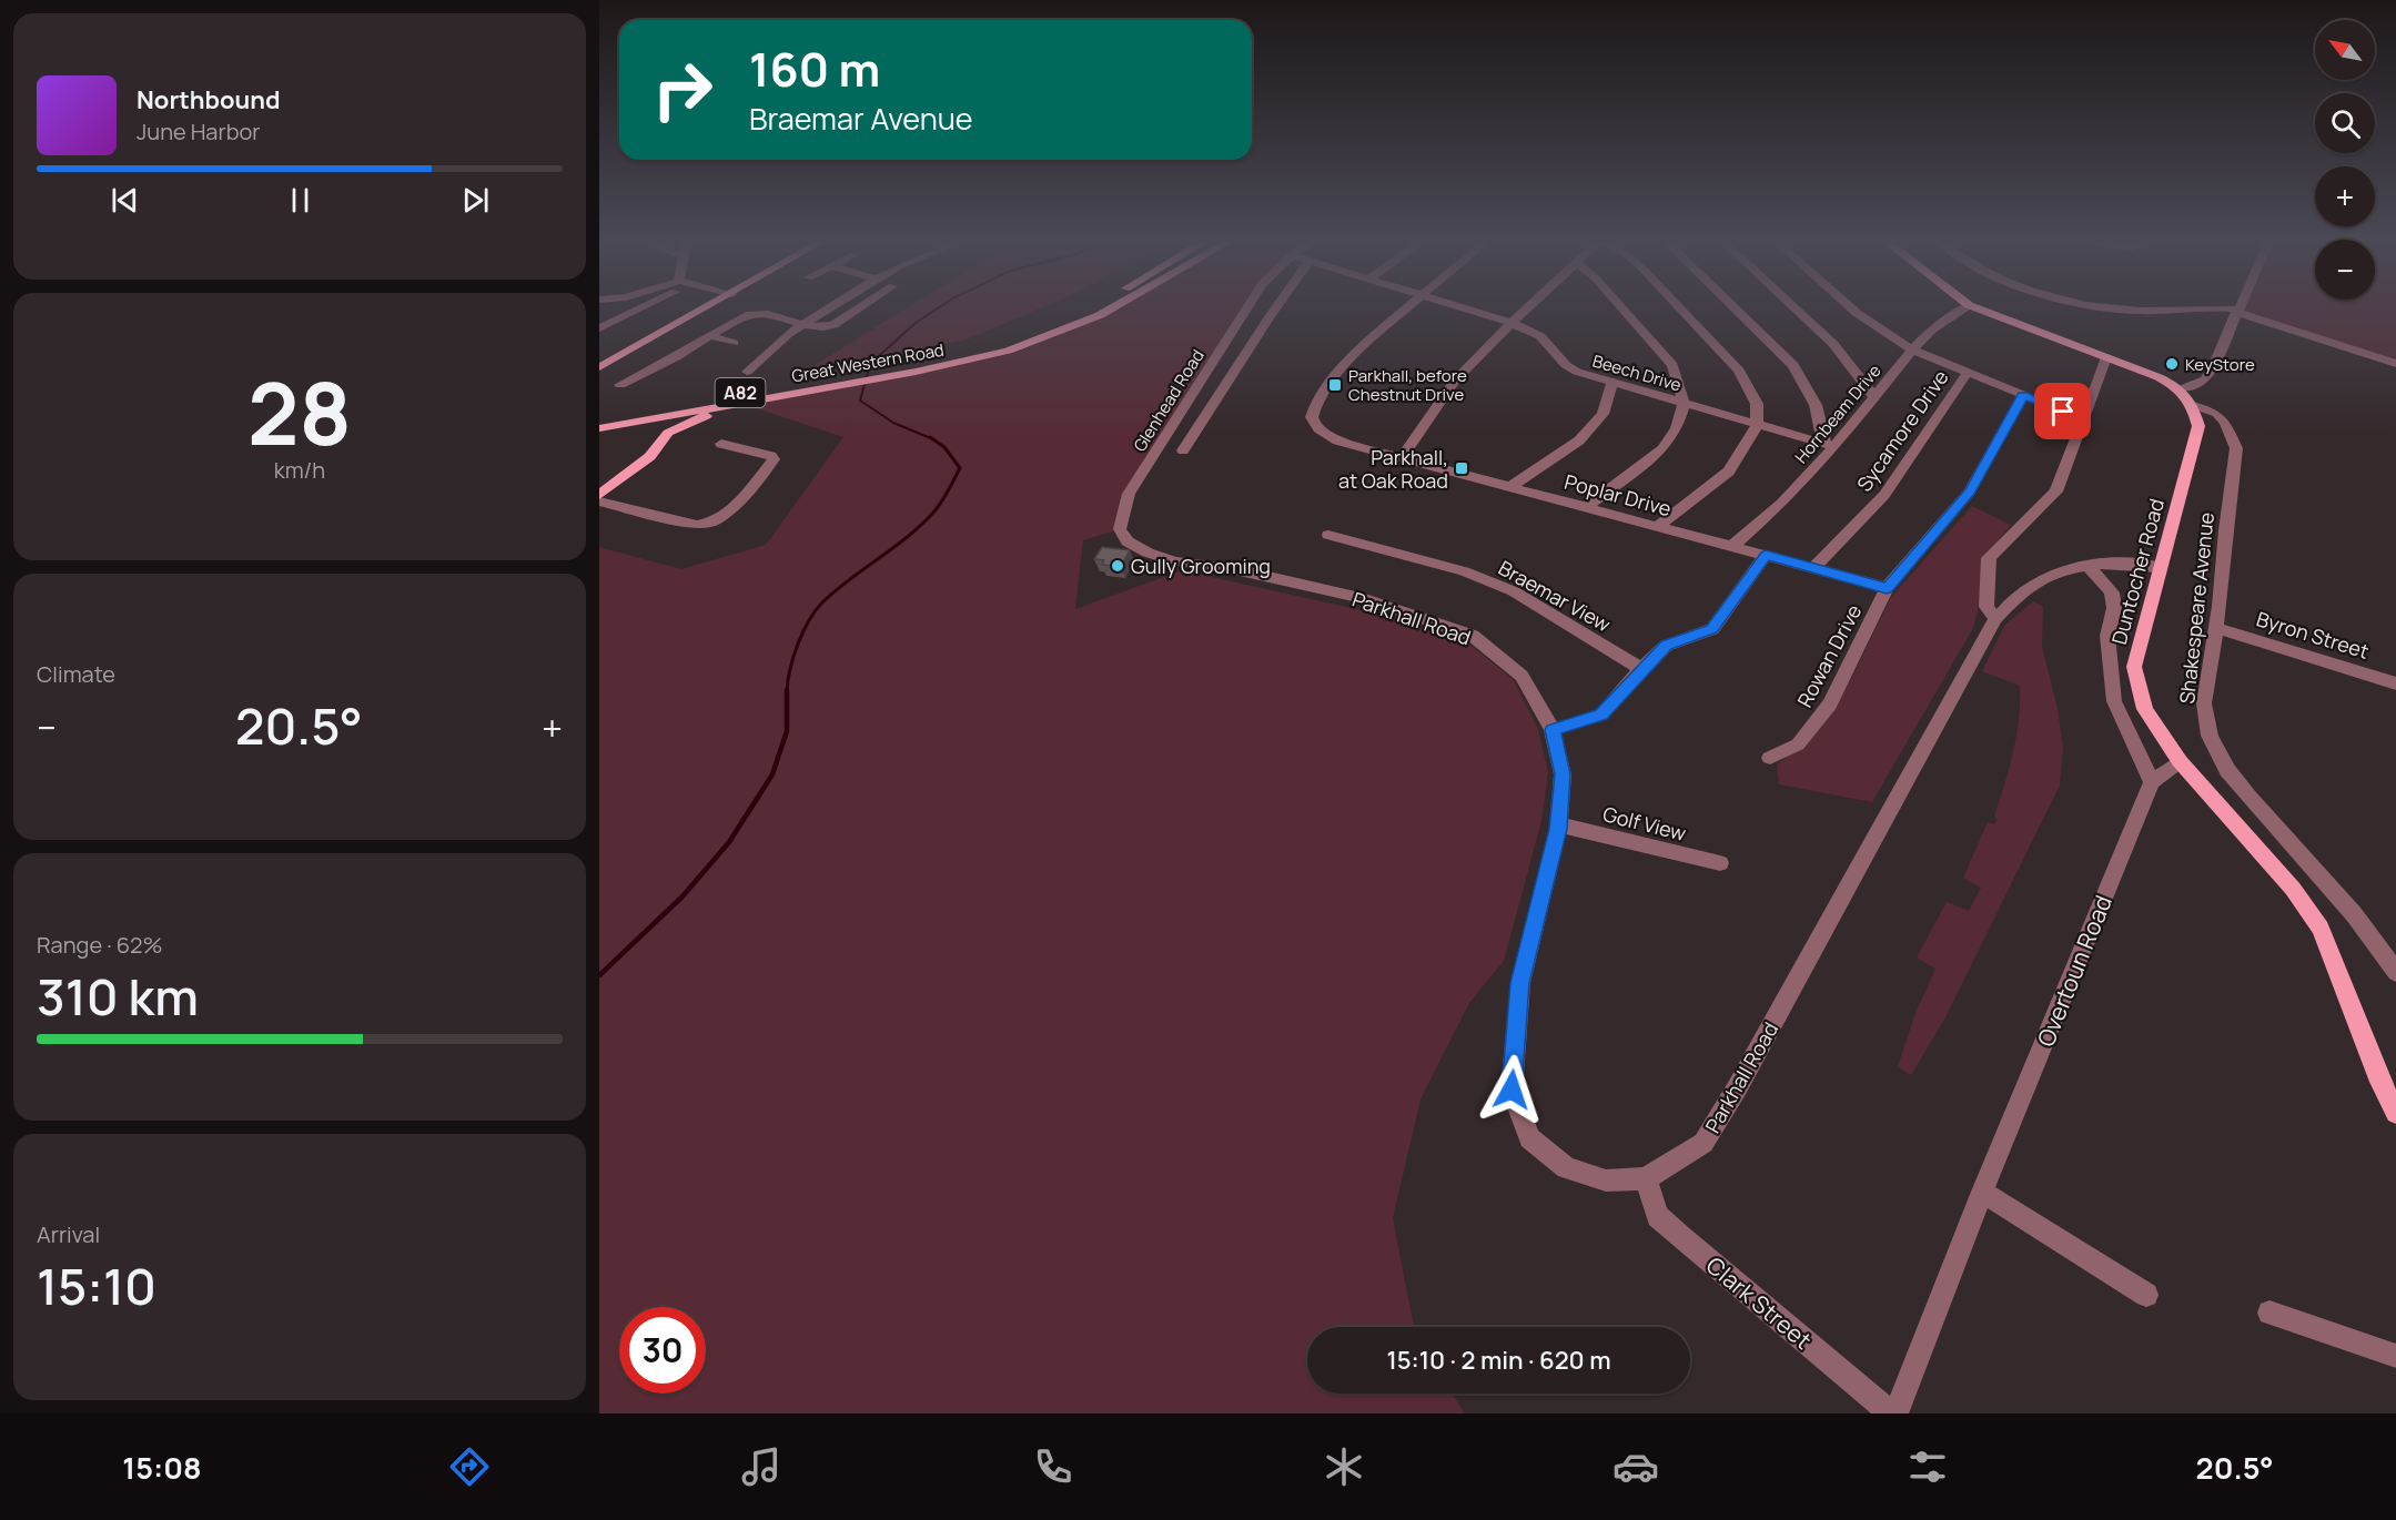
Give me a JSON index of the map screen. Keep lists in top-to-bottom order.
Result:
{
  "streets": {
    "main road": ["Great Western Road", "A82", "Duntocher Road"],
    "street": [
      "Beech Drive",
      "Glenhead Road",
      "Hornbeam Drive",
      "Sycamore Drive",
      "Poplar Drive",
      "Braemar View",
      "Shakespeare Avenue",
      "Parkhall Road",
      "Byron Street",
      "Rowan Drive",
      "Golf View",
      "Overtoun Road",
      "Clark Street"
    ]
  },
  "crossings": [
    ["Beech Drive", "Hornbeam Drive"],
    ["Glenhead Road", "Parkhall Road"],
    ["Hornbeam Drive", "Poplar Drive"],
    ["Sycamore Drive", "Poplar Drive"],
    ["Poplar Drive", "Rowan Drive"],
    ["Duntocher Road", "Shakespeare Avenue"],
    ["Duntocher Road", "Parkhall Road"],
    ["Shakespeare Avenue", "Byron Street"],
    ["Parkhall Road", "Golf View"],
    ["Parkhall Road", "Clark Street"]
  ],
  "places": {
    "other": ["KeyStore", "Gully Grooming"],
    "transit": ["Parkhall, before Chestnut Drive", "Parkhall, at Oak Road"]
  },
  "north": "top left",
  "page": {
    "map_buttons": ["+", "−"],
    "turn": ["160 m", "Braemar Avenue"],
    "song": ["Northbound", "June Harbor"],
    "tile": [
      ["28", "km/h"],
      "Climate",
      ["Range · 62%", "310 km"],
      ["Arrival", "15:10"]
    ],
    "heat": ["−", "20.5°", "+"],
    "limit": "30",
    "trip": "15:10 · 2 min · 620 m",
    "tabs": ["15:08", "20.5°"]
  }
}
